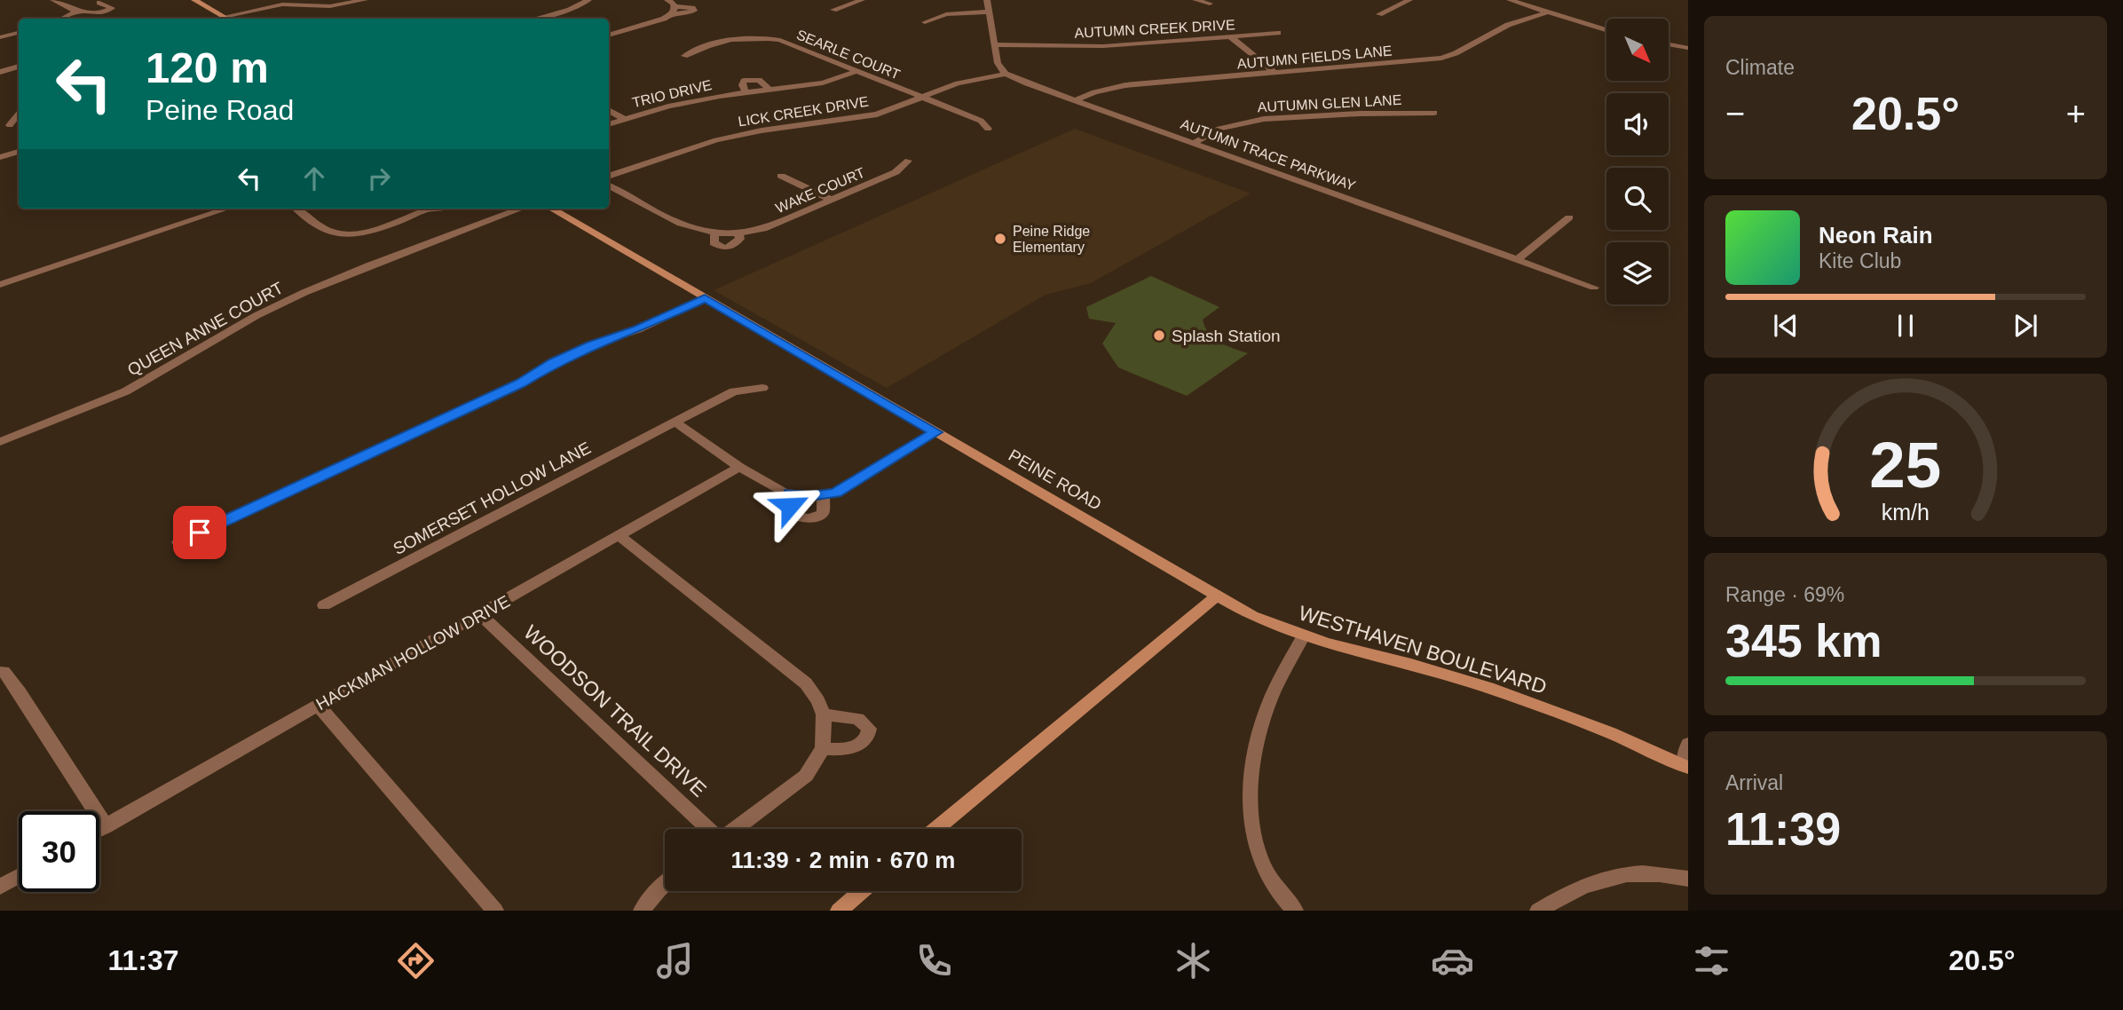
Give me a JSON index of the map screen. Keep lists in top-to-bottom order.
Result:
{
  "streets": {
    "street": [
      "AUTUMN CREEK DRIVE",
      "SEARLE COURT",
      "AUTUMN FIELDS LANE",
      "TRIO DRIVE",
      "AUTUMN GLEN LANE",
      "LICK CREEK DRIVE",
      "AUTUMN TRACE PARKWAY",
      "WAKE COURT",
      "QUEEN ANNE COURT",
      "PEINE ROAD",
      "SOMERSET HOLLOW LANE",
      "WESTHAVEN BOULEVARD",
      "HACKMAN HOLLOW DRIVE",
      "WOODSON TRAIL DRIVE"
    ]
  },
  "crossings": [
    ["SEARLE COURT", "TRIO DRIVE"],
    ["SEARLE COURT", "LICK CREEK DRIVE"],
    ["AUTUMN FIELDS LANE", "AUTUMN TRACE PARKWAY"],
    ["AUTUMN GLEN LANE", "AUTUMN TRACE PARKWAY"],
    ["LICK CREEK DRIVE", "AUTUMN TRACE PARKWAY"],
    ["PEINE ROAD", "WESTHAVEN BOULEVARD"],
    ["HACKMAN HOLLOW DRIVE", "WOODSON TRAIL DRIVE"]
  ],
  "places": ["Peine Ridge Elementary", "Splash Station"],
  "north": "bottom right",
  "page": {
    "tile": [
      "Climate",
      ["Range · 69%", "345 km"],
      ["Arrival", "11:39"]
    ],
    "turn": ["120 m", "Peine Road"],
    "heat": ["−", "20.5°", "+"],
    "song": ["Neon Rain", "Kite Club"],
    "limit": "30",
    "trip": "11:39 · 2 min · 670 m",
    "tabs": ["11:37", "20.5°"],
    "gauge": ["25", "km/h"]
  }
}
